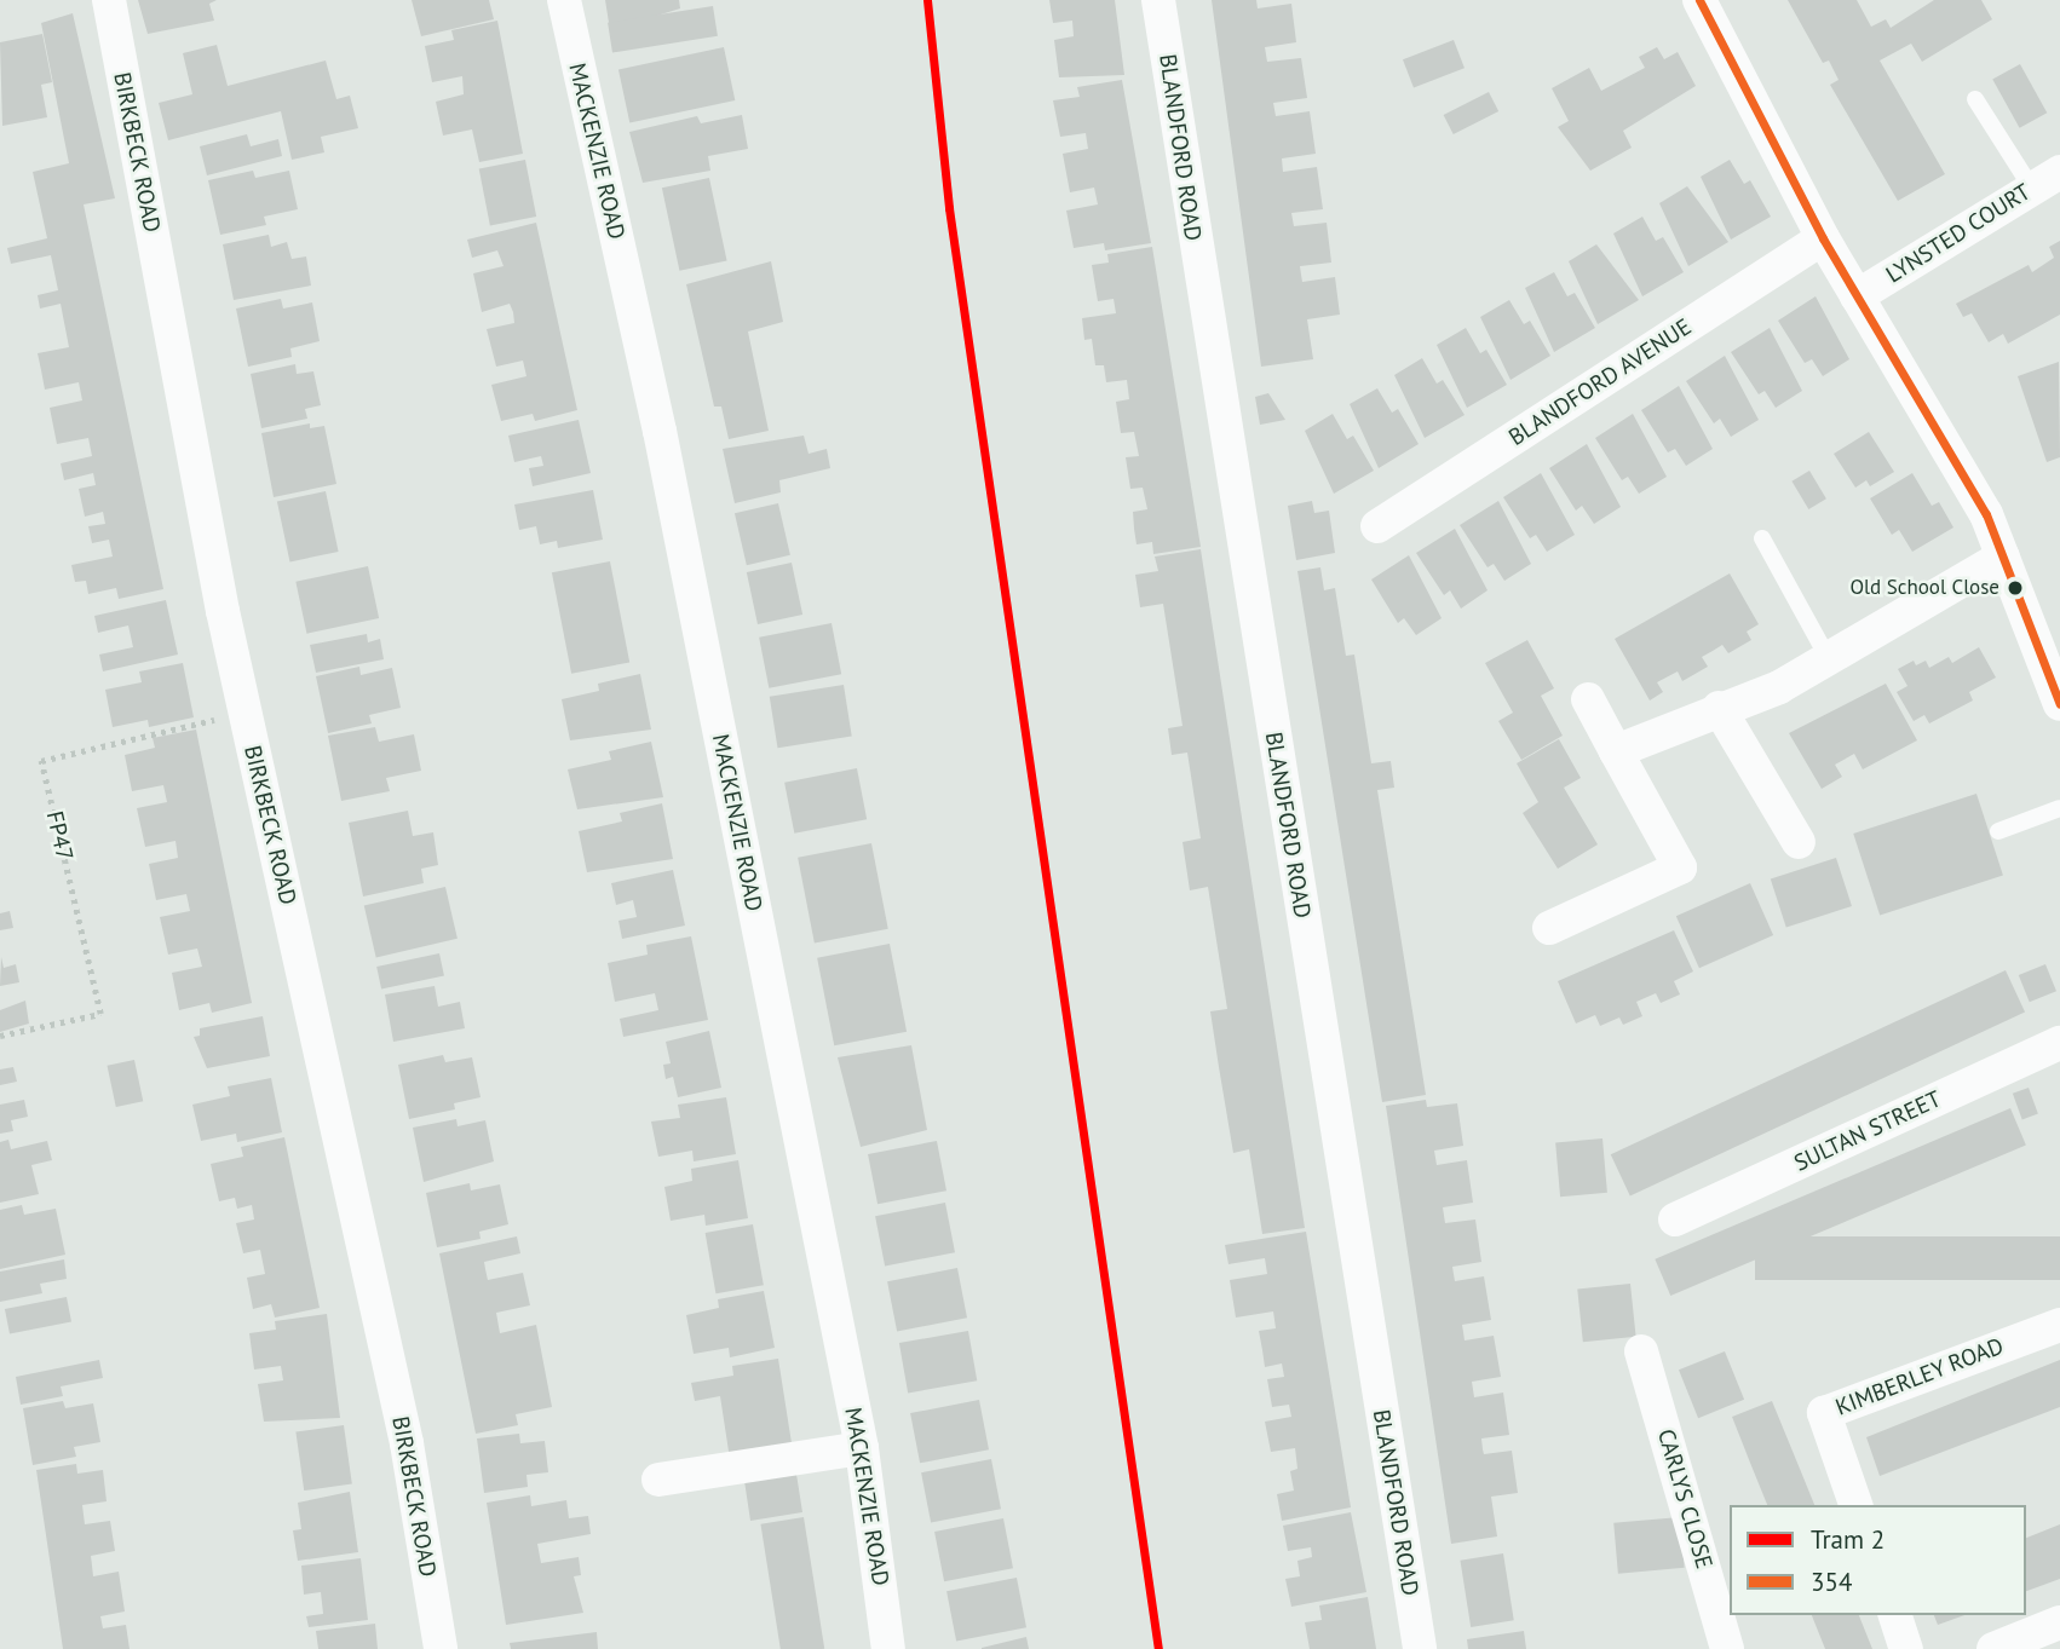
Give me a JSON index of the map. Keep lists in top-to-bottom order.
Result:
{
  "streets": {
    "street": [
      "BLANDFORD ROAD",
      "MACKENZIE ROAD",
      "BIRKBECK ROAD",
      "LYNSTED COURT",
      "BLANDFORD AVENUE",
      "SULTAN STREET",
      "KIMBERLEY ROAD",
      "CARLYS CLOSE"
    ],
    "path": ["FP47"]
  },
  "crossings": [
    ["BIRKBECK ROAD", "FP47"]
  ],
  "places": ["Old School Close"],
  "lines": ["tram line 2", "transit line 354"],
  "legend": ["Tram 2", "354"]
}
